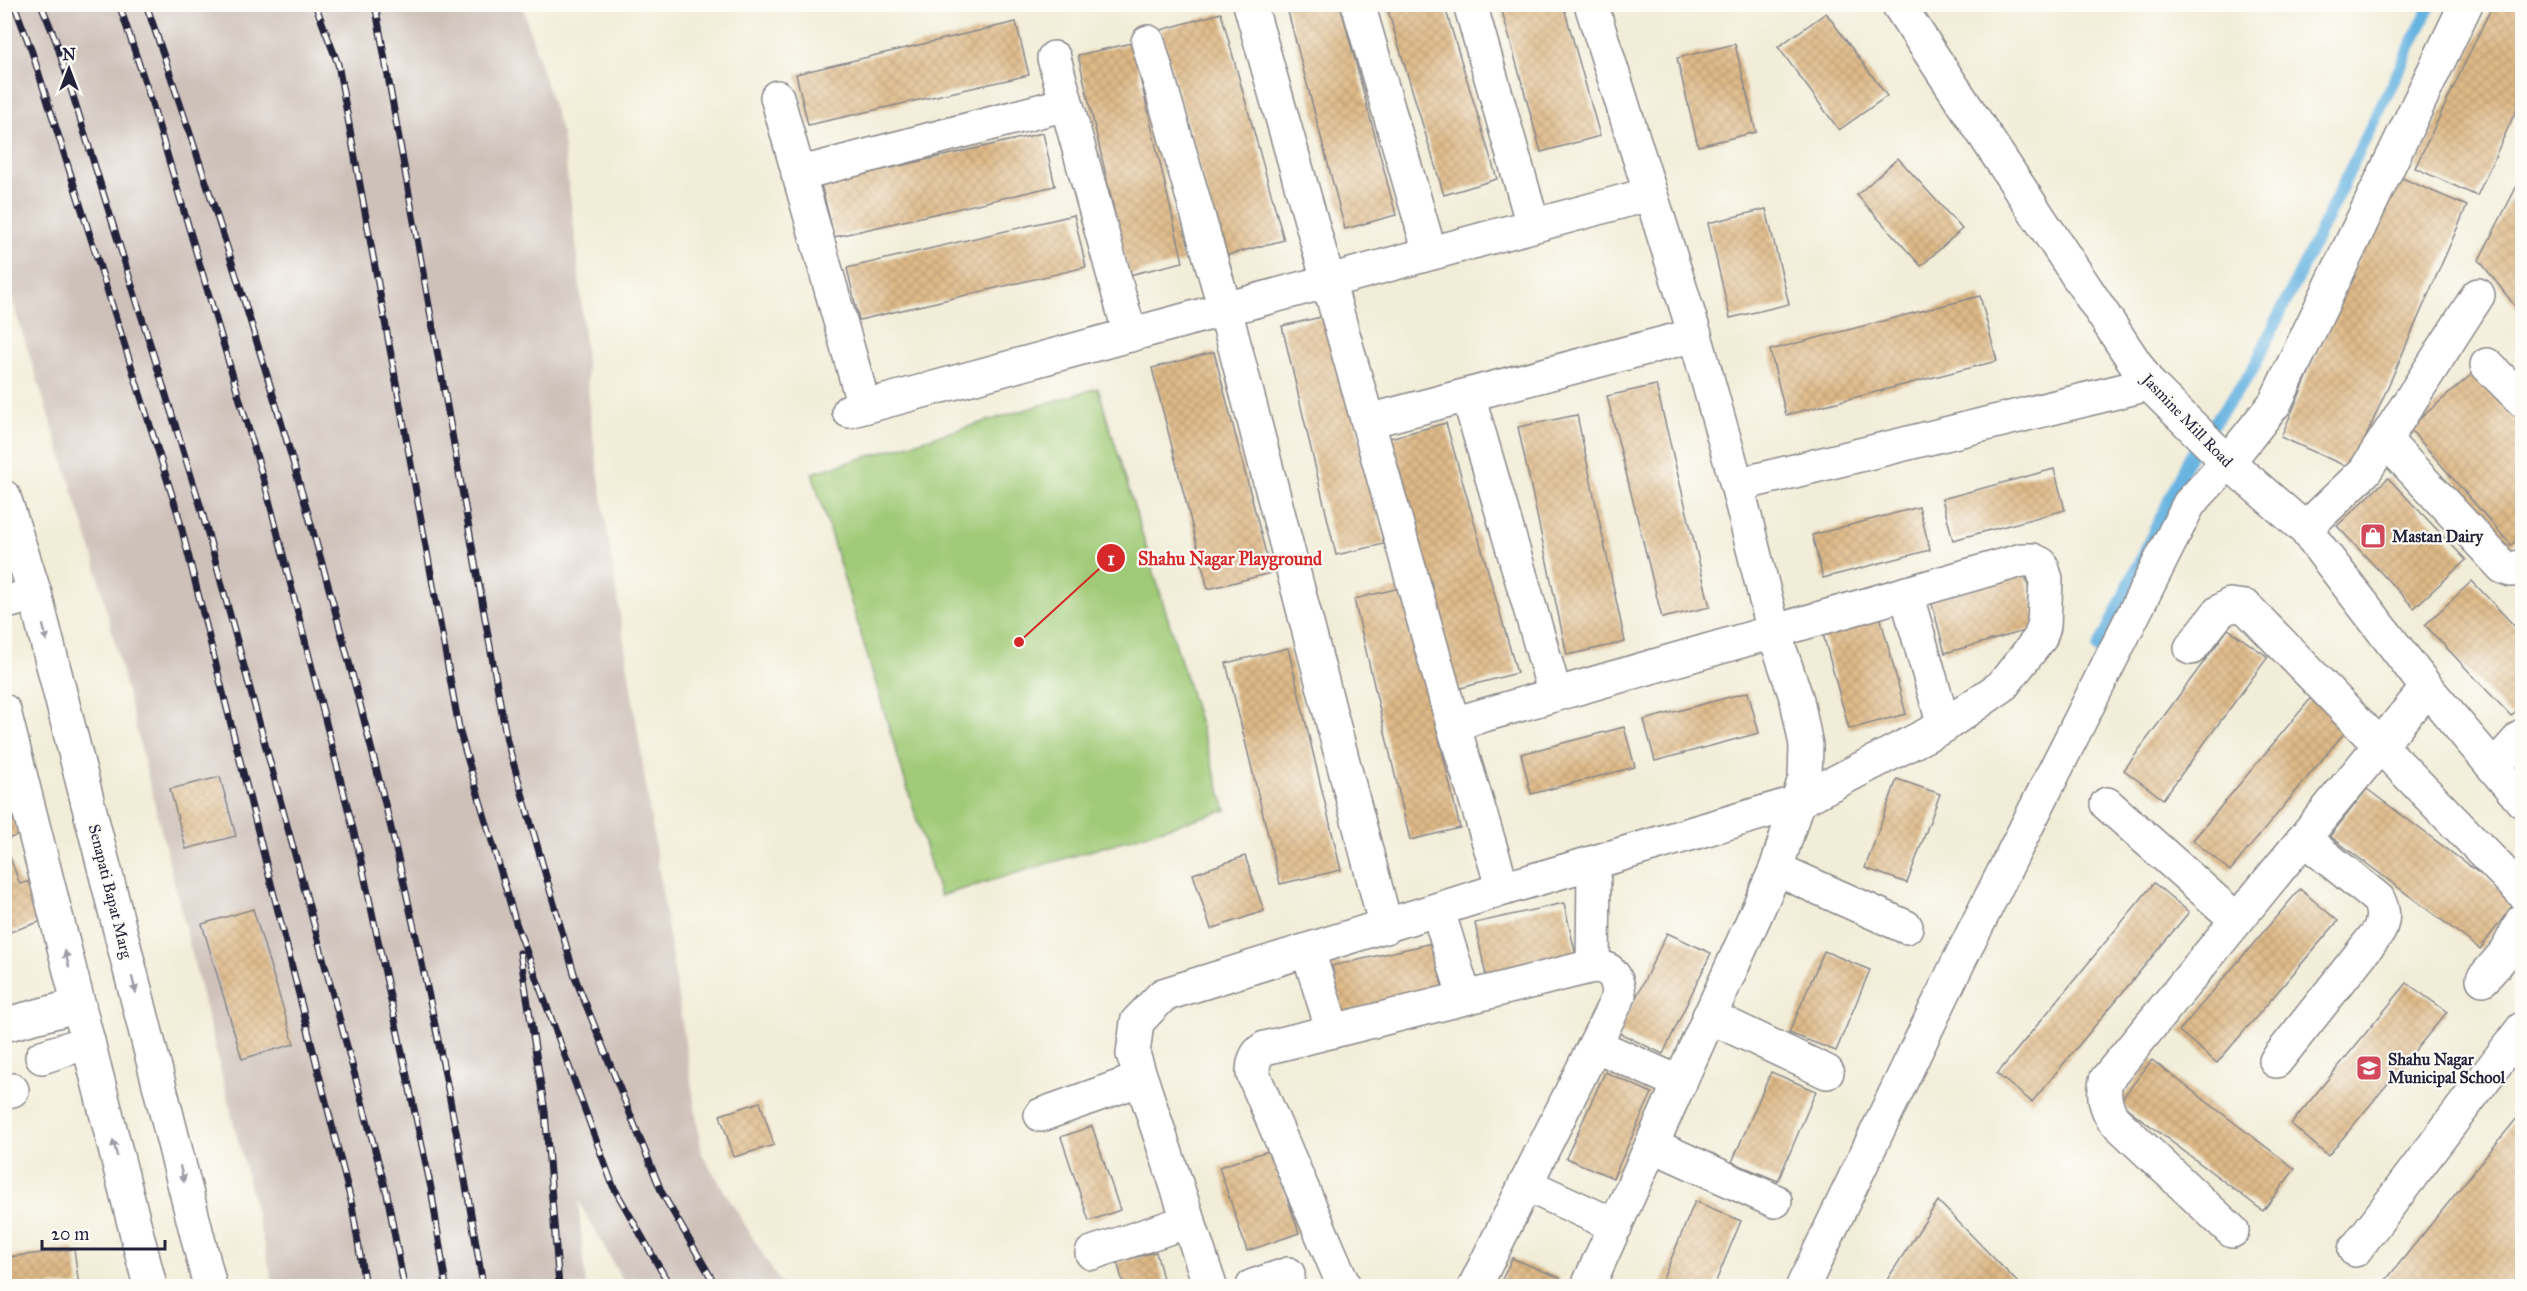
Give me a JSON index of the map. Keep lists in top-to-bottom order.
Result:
{
  "streets": {
    "street": ["Jasmine Mill Road", "Senapati Bapat Marg"]
  },
  "places": {
    "shop": ["Mastan Dairy"],
    "other": ["Shahu Nagar Playground"],
    "school or university": ["Shahu Nagar Municipal School"]
  },
  "scale_bar": "20 m",
  "north": "top"
}
